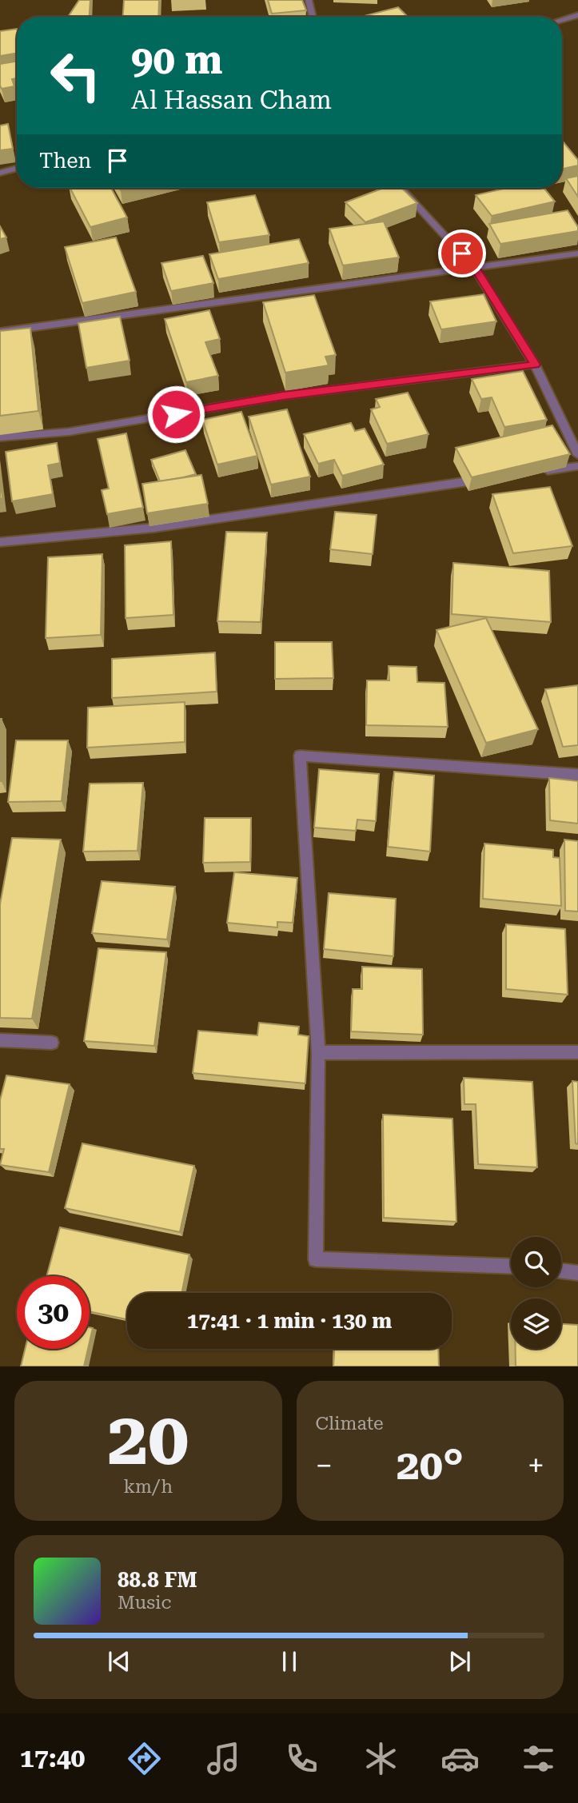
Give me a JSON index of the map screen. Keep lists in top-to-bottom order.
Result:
{
  "page": {
    "turn": ["90 m", "Al Hassan Cham"],
    "then": "Then",
    "limit": "30",
    "trip": "17:41 · 1 min · 130 m",
    "tile": [
      ["20", "km/h"],
      "Climate"
    ],
    "heat": ["−", "20°", "+"],
    "song": ["88.8 FM", "Music"],
    "tabs": "17:40"
  }
}
